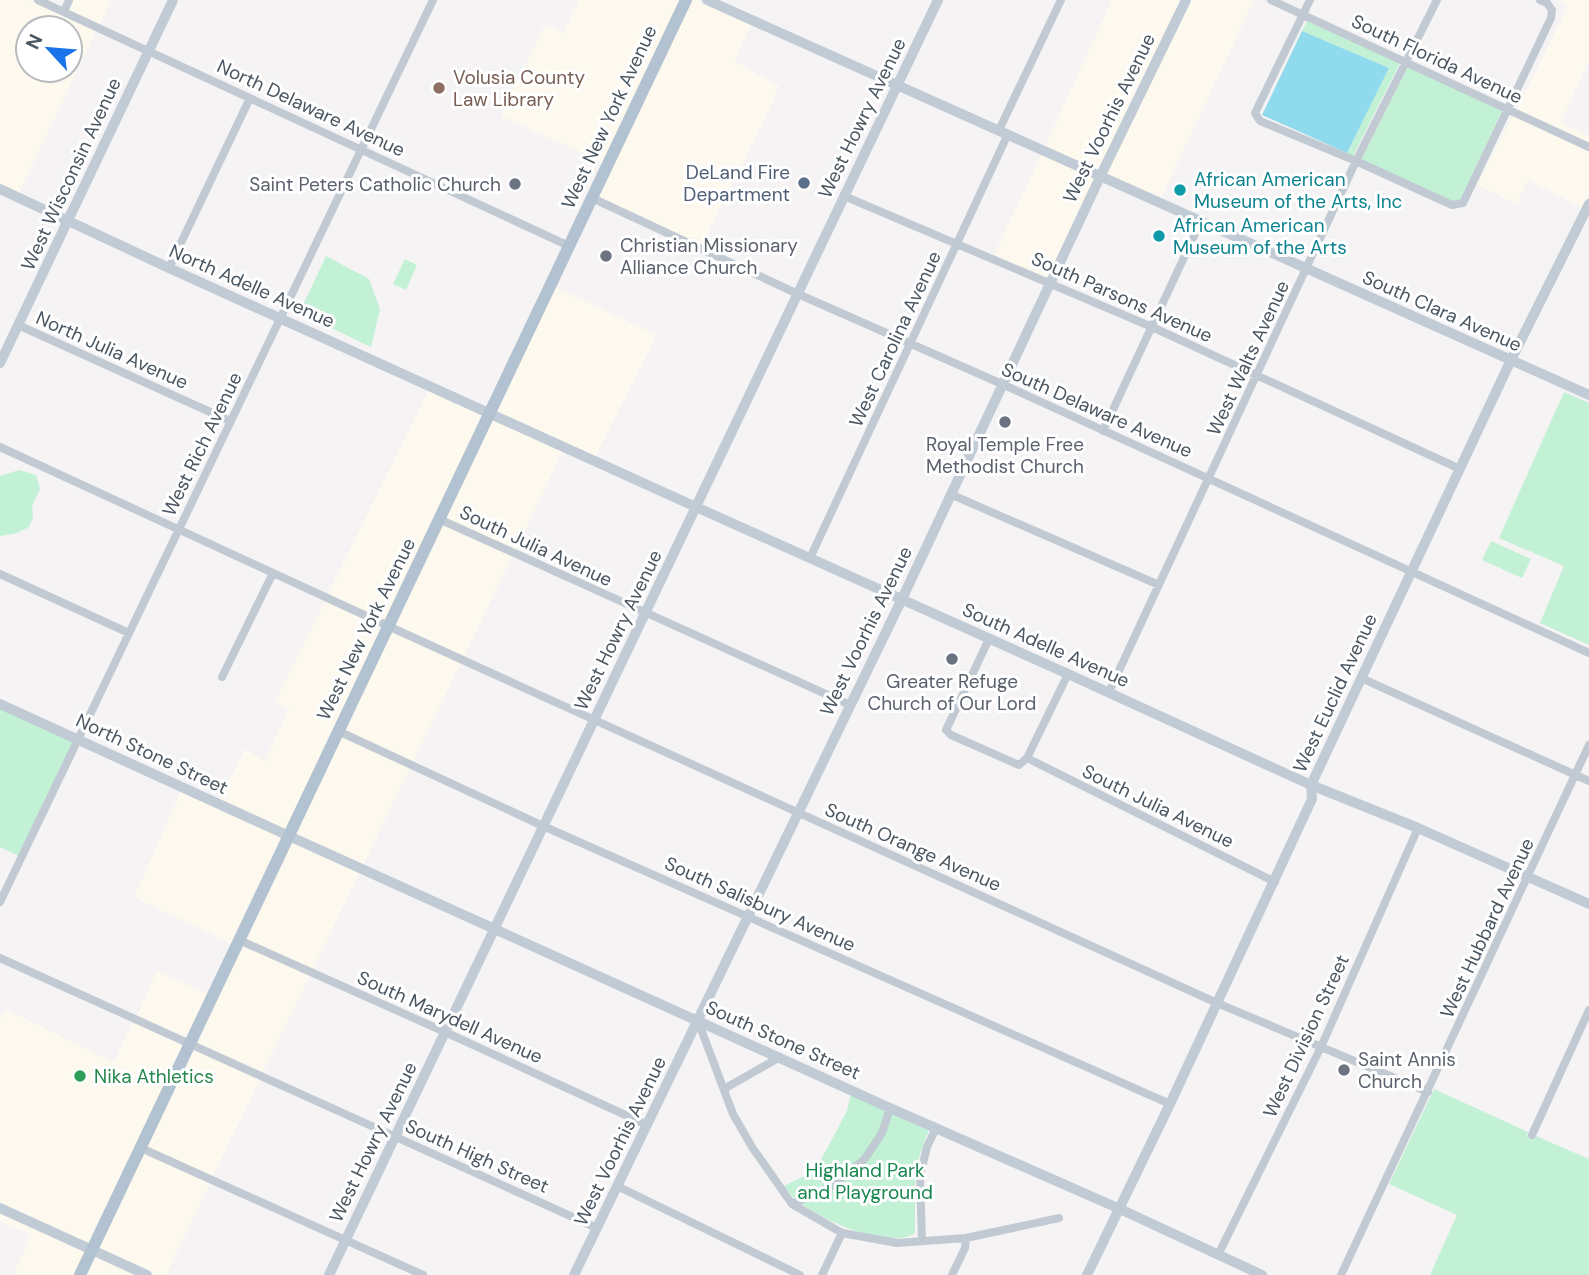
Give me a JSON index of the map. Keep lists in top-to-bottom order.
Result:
{
  "streets": {
    "main road": ["West New York Avenue"],
    "street": [
      "South Florida Avenue",
      "North Delaware Avenue",
      "West Howry Avenue",
      "West Voorhis Avenue",
      "West Wisconsin Avenue",
      "North Adelle Avenue",
      "South Parsons Avenue",
      "South Clara Avenue",
      "West Carolina Avenue",
      "North Julia Avenue",
      "West Walts Avenue",
      "South Delaware Avenue",
      "West Rich Avenue",
      "South Julia Avenue",
      "South Adelle Avenue",
      "West Euclid Avenue",
      "North Stone Street",
      "South Orange Avenue",
      "South Salisbury Avenue",
      "West Hubbard Avenue",
      "South Marydell Avenue",
      "West Division Street",
      "South Stone Street",
      "South High Street"
    ]
  },
  "crossings": [
    ["South Florida Avenue", "West Walts Avenue"],
    ["North Delaware Avenue", "West New York Avenue"],
    ["North Delaware Avenue", "West Wisconsin Avenue"],
    ["North Delaware Avenue", "West Rich Avenue"],
    ["West New York Avenue", "North Adelle Avenue"],
    ["West New York Avenue", "South Delaware Avenue"],
    ["West New York Avenue", "South Julia Avenue"],
    ["West New York Avenue", "South Adelle Avenue"],
    ["West New York Avenue", "North Stone Street"],
    ["West New York Avenue", "South Orange Avenue"],
    ["West New York Avenue", "South Salisbury Avenue"],
    ["West New York Avenue", "South Marydell Avenue"],
    ["West New York Avenue", "South Stone Street"],
    ["West New York Avenue", "South High Street"],
    ["West Howry Avenue", "South Parsons Avenue"],
    ["West Howry Avenue", "South Clara Avenue"],
    ["West Howry Avenue", "South Delaware Avenue"],
    ["West Howry Avenue", "South Julia Avenue"],
    ["West Howry Avenue", "South Adelle Avenue"],
    ["West Howry Avenue", "South Orange Avenue"],
    ["West Howry Avenue", "South Salisbury Avenue"],
    ["West Howry Avenue", "South Marydell Avenue"],
    ["West Howry Avenue", "South Stone Street"],
    ["West Howry Avenue", "South High Street"],
    ["West Voorhis Avenue", "South Parsons Avenue"],
    ["West Voorhis Avenue", "South Clara Avenue"],
    ["West Voorhis Avenue", "South Delaware Avenue"],
    ["West Voorhis Avenue", "South Julia Avenue"],
    ["West Voorhis Avenue", "South Adelle Avenue"],
    ["West Voorhis Avenue", "South Orange Avenue"],
    ["West Voorhis Avenue", "South Salisbury Avenue"],
    ["West Voorhis Avenue", "South Marydell Avenue"],
    ["West Voorhis Avenue", "South Stone Street"],
    ["West Voorhis Avenue", "South High Street"],
    ["West Wisconsin Avenue", "North Adelle Avenue"],
    ["West Wisconsin Avenue", "North Julia Avenue"],
    ["North Adelle Avenue", "West Rich Avenue"],
    ["North Adelle Avenue", "South Adelle Avenue"],
    ["South Parsons Avenue", "West Carolina Avenue"],
    ["South Parsons Avenue", "West Walts Avenue"],
    ["South Parsons Avenue", "West Euclid Avenue"],
    ["South Clara Avenue", "West Carolina Avenue"],
    ["South Clara Avenue", "West Walts Avenue"],
    ["South Clara Avenue", "West Euclid Avenue"],
    ["West Carolina Avenue", "South Delaware Avenue"],
    ["West Carolina Avenue", "South Adelle Avenue"],
    ["North Julia Avenue", "West Rich Avenue"],
    ["West Walts Avenue", "South Delaware Avenue"],
    ["West Walts Avenue", "South Adelle Avenue"],
    ["South Delaware Avenue", "West Euclid Avenue"],
    ["West Rich Avenue", "North Stone Street"],
    ["West Rich Avenue", "South Orange Avenue"],
    ["South Julia Avenue", "West Euclid Avenue"],
    ["South Adelle Avenue", "West Euclid Avenue"],
    ["South Adelle Avenue", "West Hubbard Avenue"],
    ["South Adelle Avenue", "West Division Street"],
    ["West Euclid Avenue", "South Orange Avenue"],
    ["West Euclid Avenue", "South Salisbury Avenue"],
    ["West Euclid Avenue", "South Stone Street"],
    ["North Stone Street", "South Stone Street"],
    ["South Orange Avenue", "West Hubbard Avenue"],
    ["South Orange Avenue", "West Division Street"],
    ["West Division Street", "South Stone Street"]
  ],
  "parks": ["Highland Park and Playground"],
  "places": [
    "Volusia County Law Library",
    "DeLand Fire Department",
    "Saint Peters Catholic Church",
    "African American Museum of the Arts, Inc",
    "African American Museum of the Arts",
    "Christian Missionary Alliance Church",
    "Royal Temple Free Methodist Church",
    "Greater Refuge Church of Our Lord",
    "Saint Annis Church",
    "Nika Athletics"
  ],
  "north": "top left"
}
